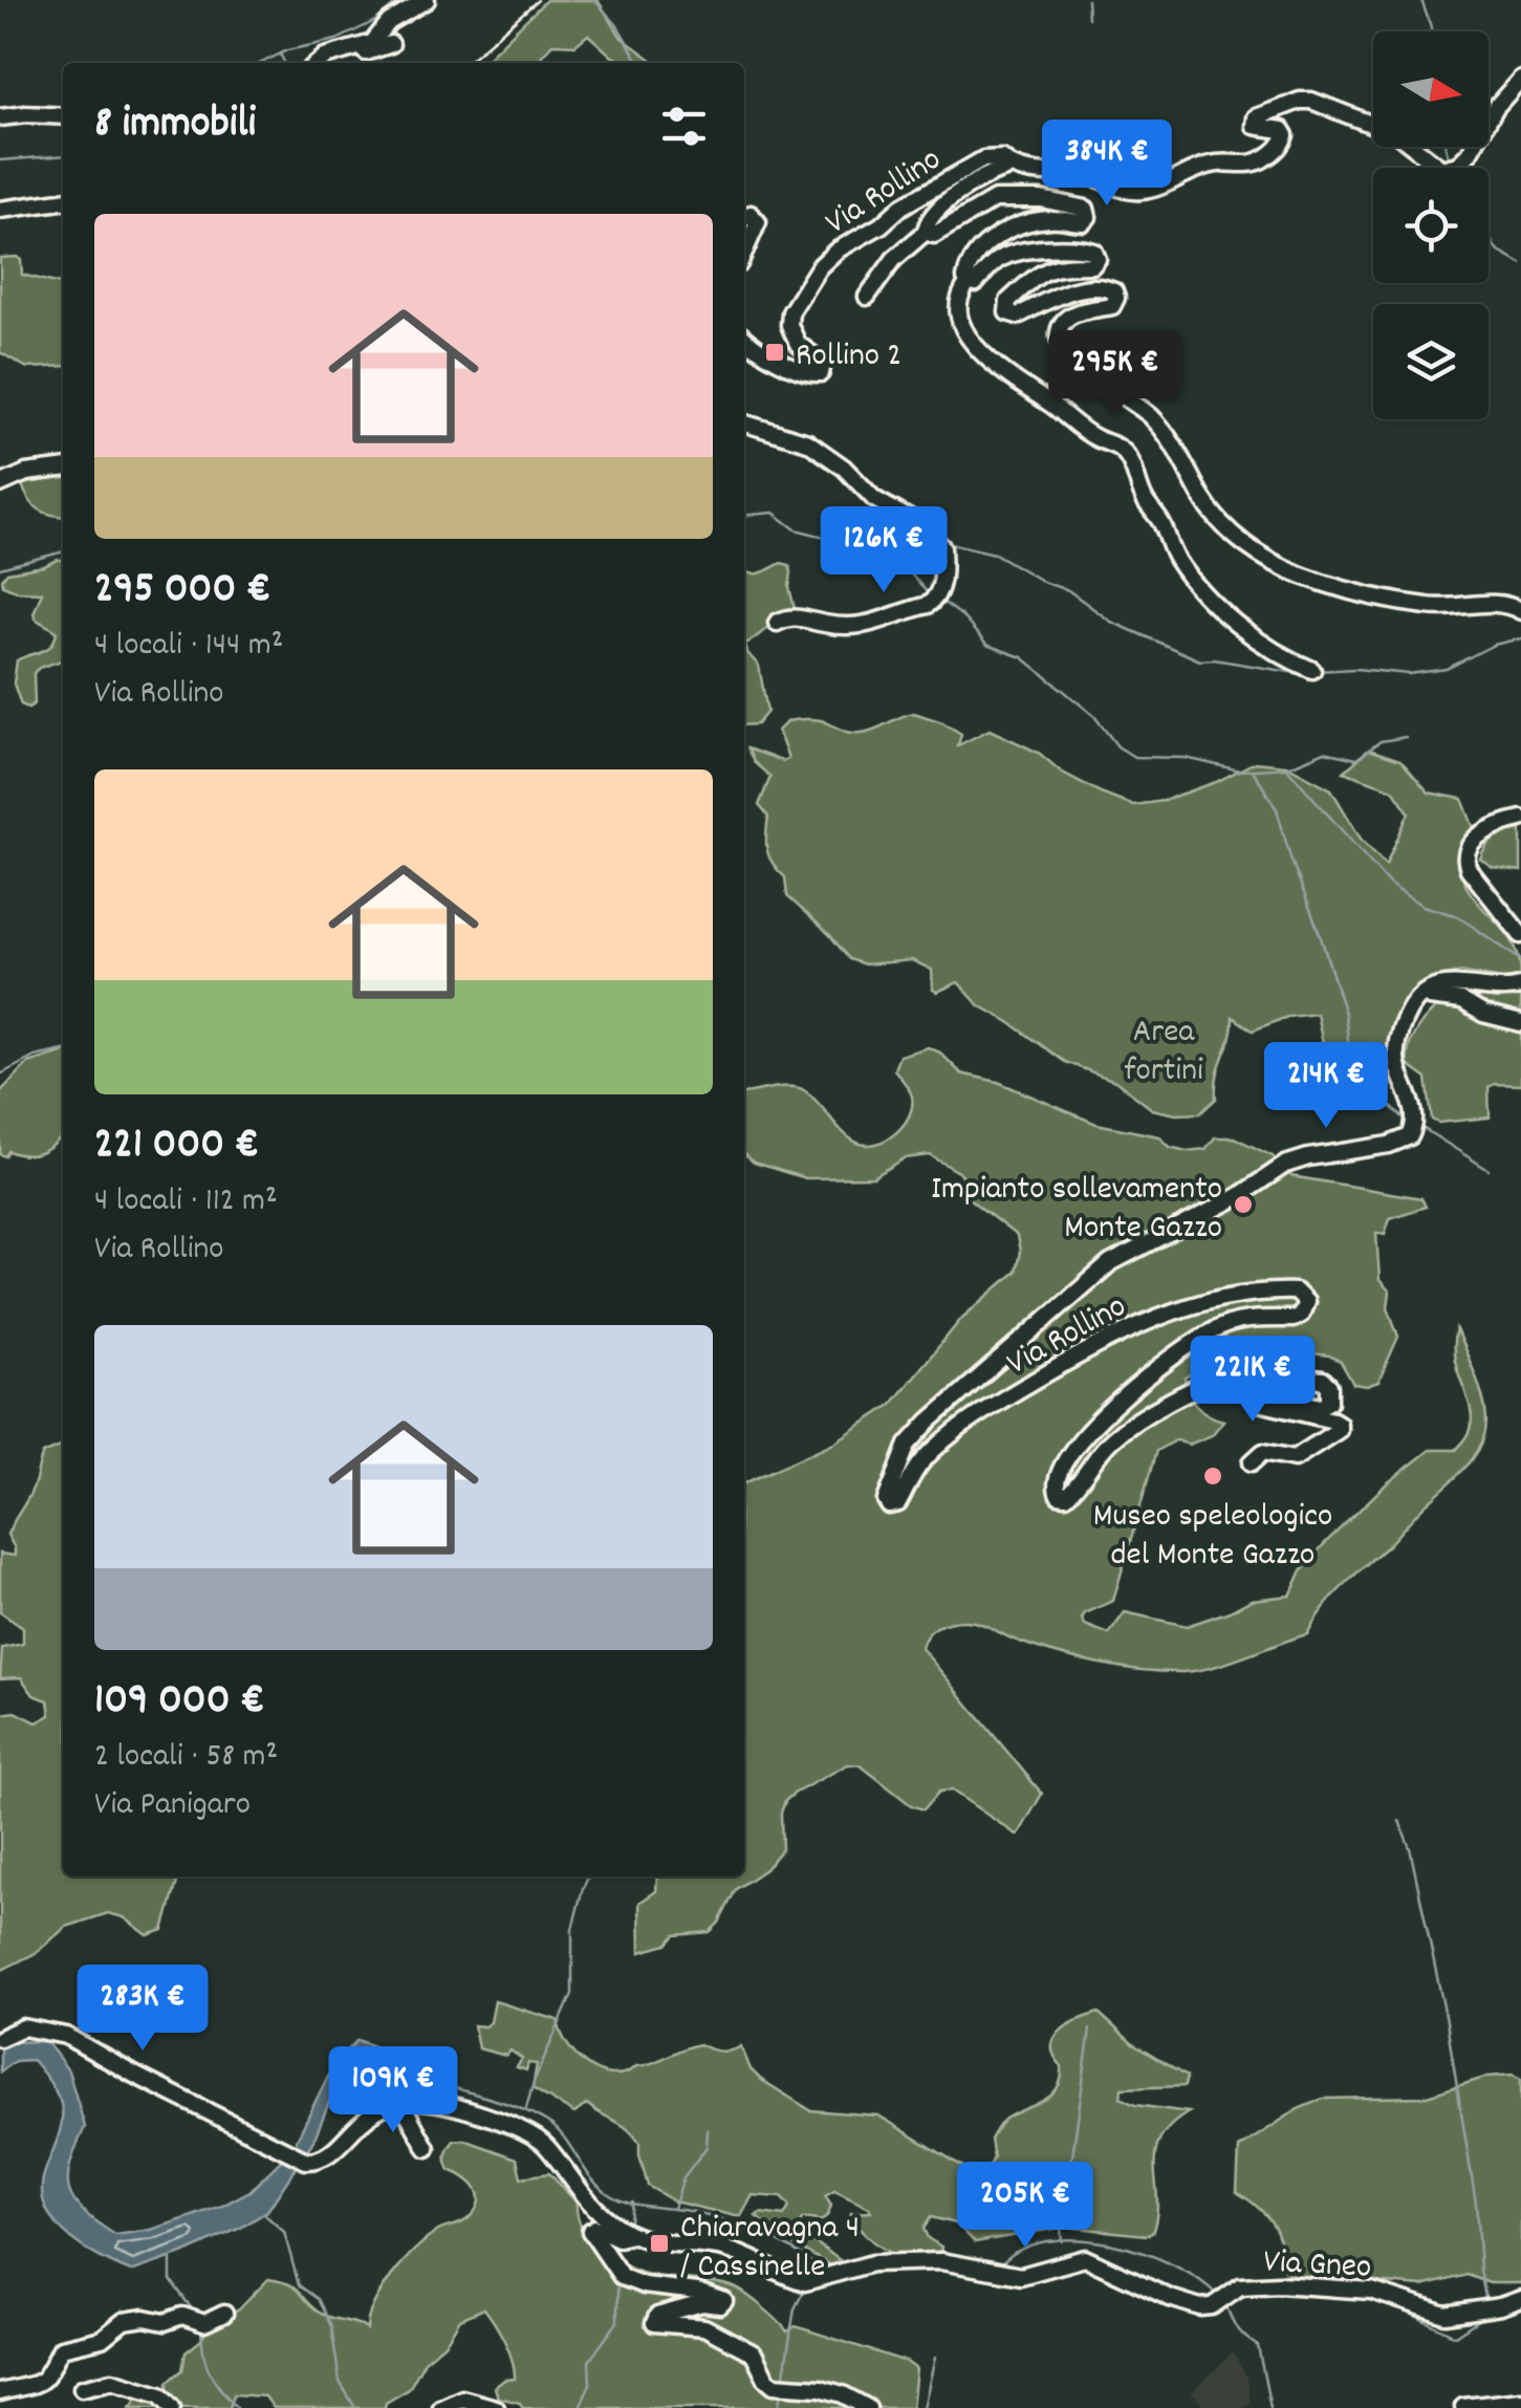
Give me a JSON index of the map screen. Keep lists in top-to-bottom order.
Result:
{
  "streets": {
    "street": ["Via Rollino", "Via Gneo"]
  },
  "parks": ["Area fortini"],
  "places": {
    "transit": ["Rollino 2", "Chiaravagna 4 / Cassinelle"],
    "other": ["Impianto sollevamento Monte Gazzo", "Museo speleologico del Monte Gazzo"]
  },
  "north": "right",
  "page": {
    "heading": "8 immobili",
    "price": [
      "384K €",
      "295K €",
      "126K €",
      "214K €",
      "221K €",
      "283K €",
      "109K €",
      "205K €"
    ],
    "list": [
      {
        "name": "295 000 €",
        "note": "4 locali · 144 m² · Via Rollino"
      },
      {
        "name": "221 000 €",
        "note": "4 locali · 112 m² · Via Rollino"
      },
      {
        "name": "109 000 €",
        "note": "2 locali · 58 m² · Via Panigaro"
      }
    ]
  }
}
